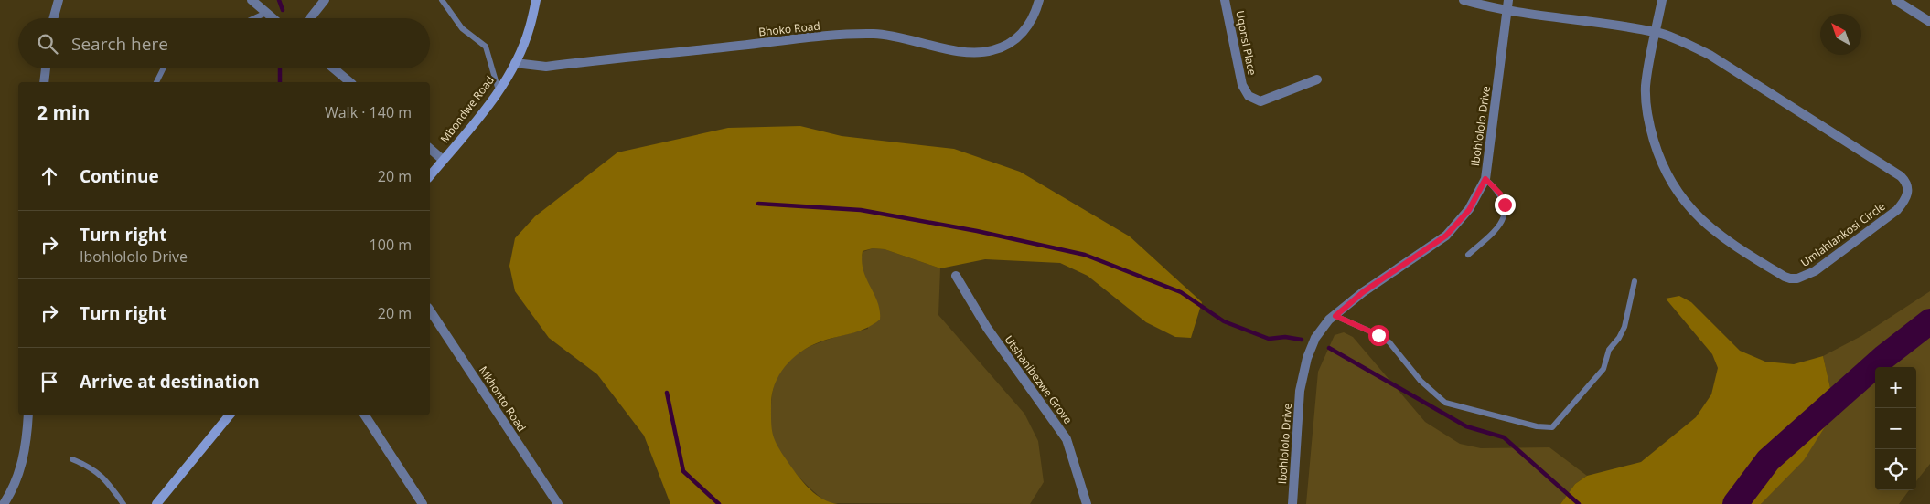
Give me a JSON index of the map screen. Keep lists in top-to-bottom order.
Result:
{
  "streets": {
    "street": [
      "Bhoko Road",
      "Uqonsi Place",
      "Mbondwe Road",
      "Ibohlololo Drive",
      "Umlahlankosi Circle",
      "Utshanibezwe Grove",
      "Mkhonto Road"
    ]
  },
  "crossings": [
    ["Bhoko Road", "Mbondwe Road"],
    ["Ibohlololo Drive", "Umlahlankosi Circle"]
  ],
  "north": "top left",
  "page": {
    "search": "Search here",
    "heading": ["2 min", "Walk · 140 m"],
    "list": [
      ["Continue", "20 m"],
      ["Turn right", "Ibohlololo Drive", "100 m"],
      ["Turn right", "20 m"],
      "Arrive at destination"
    ],
    "map_buttons": ["+", "−"]
  }
}
